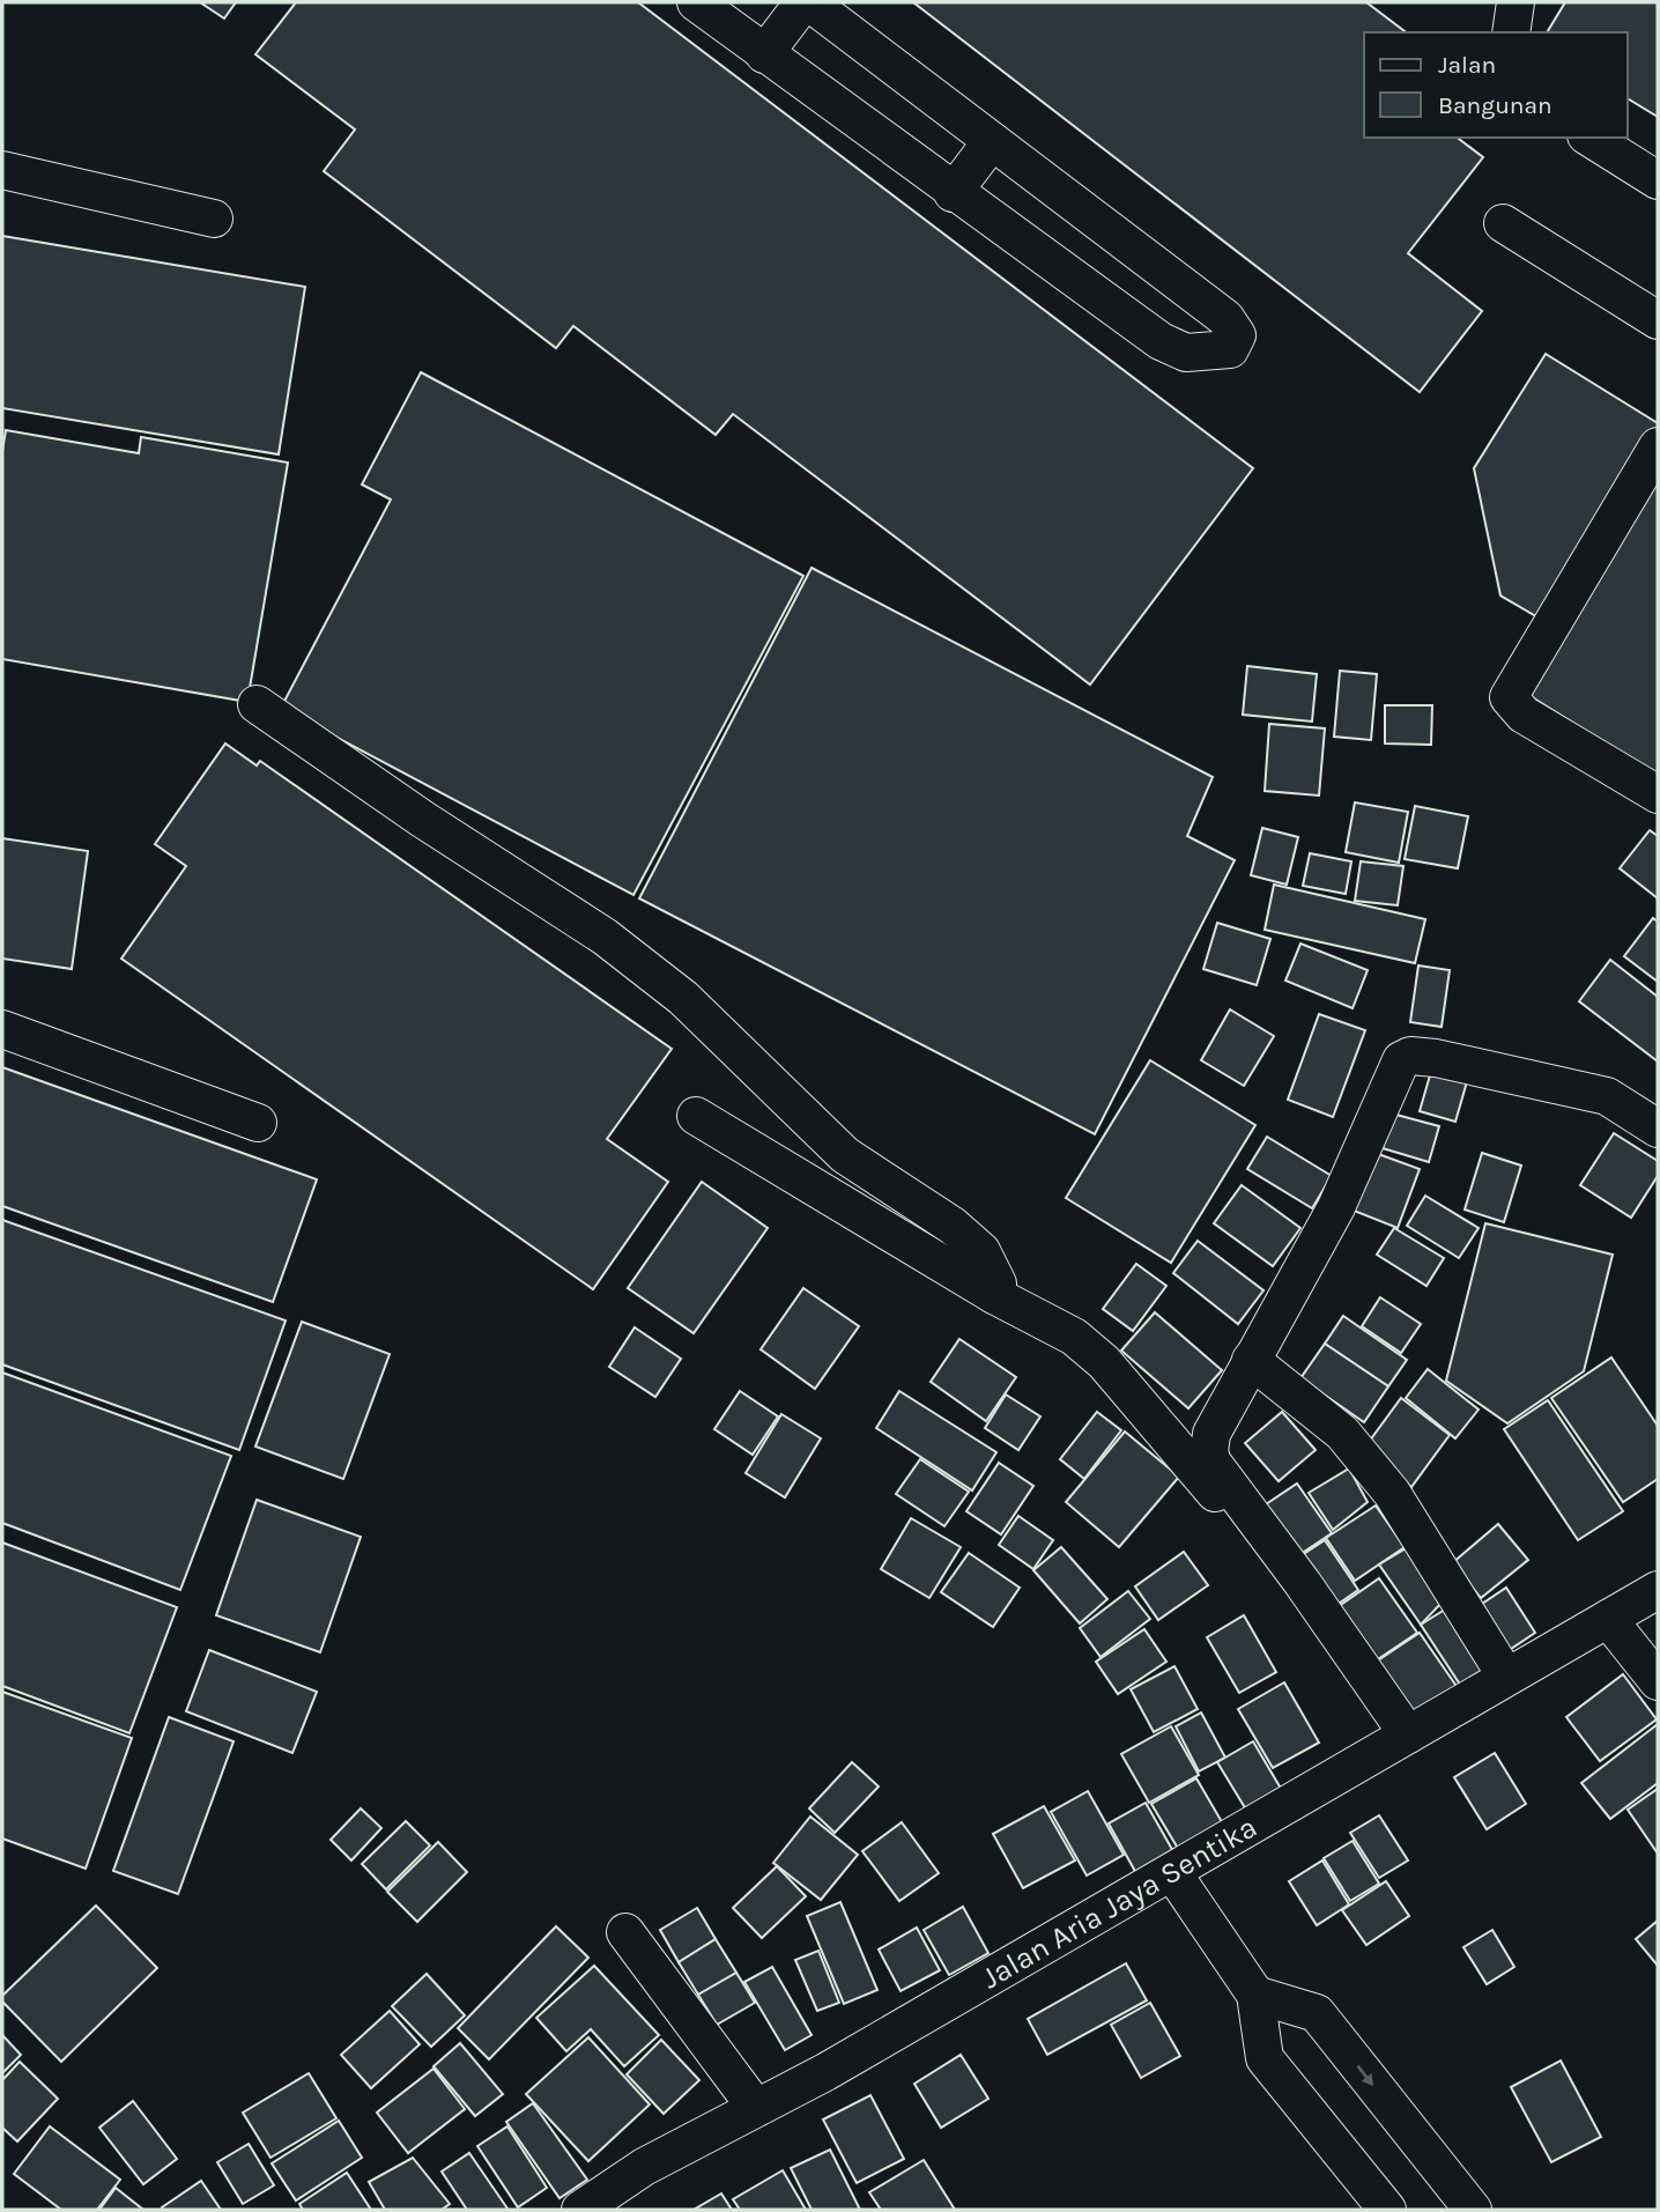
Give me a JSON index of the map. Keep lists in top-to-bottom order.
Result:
{
  "streets": {
    "street": ["Jalan Aria Jaya Sentika"]
  },
  "legend": ["Jalan", "Bangunan"]
}
